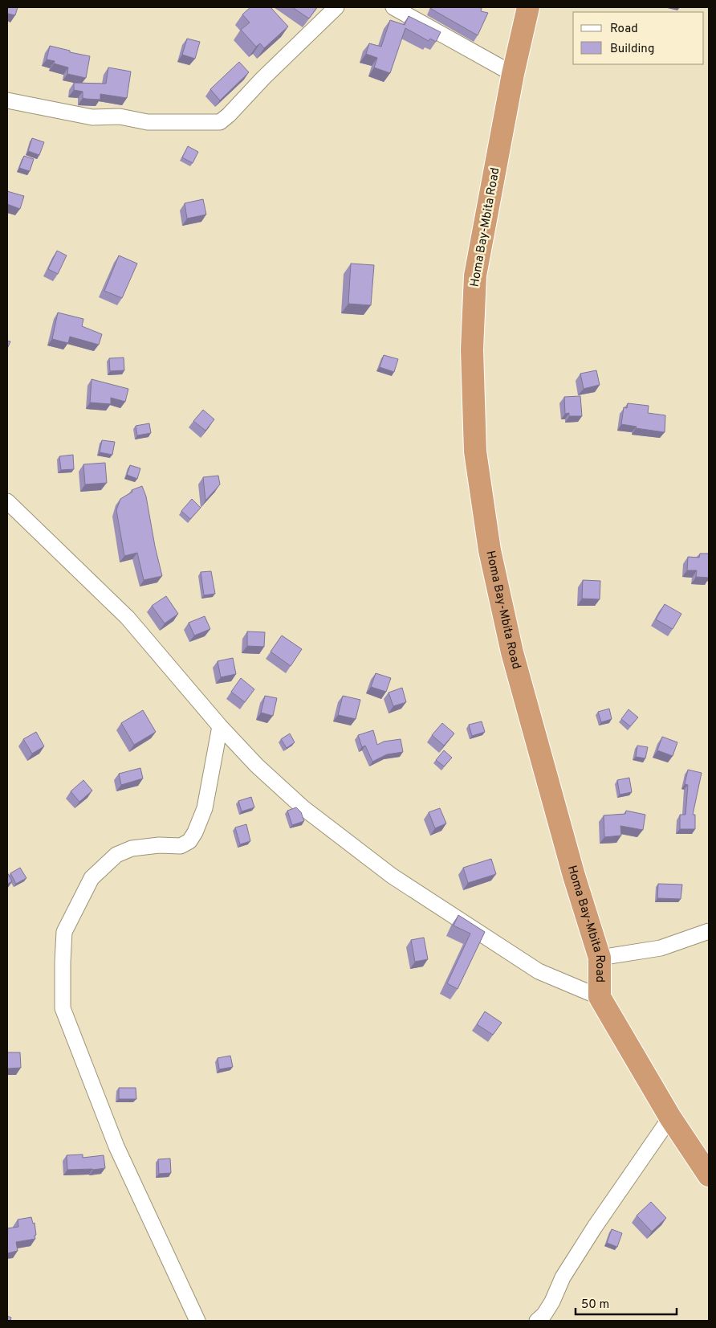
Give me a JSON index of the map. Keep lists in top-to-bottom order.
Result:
{
  "streets": {
    "highway": ["Homa Bay-Mbita Road"]
  },
  "legend": ["Road", "Building"],
  "scale_bar": "50 m"
}
